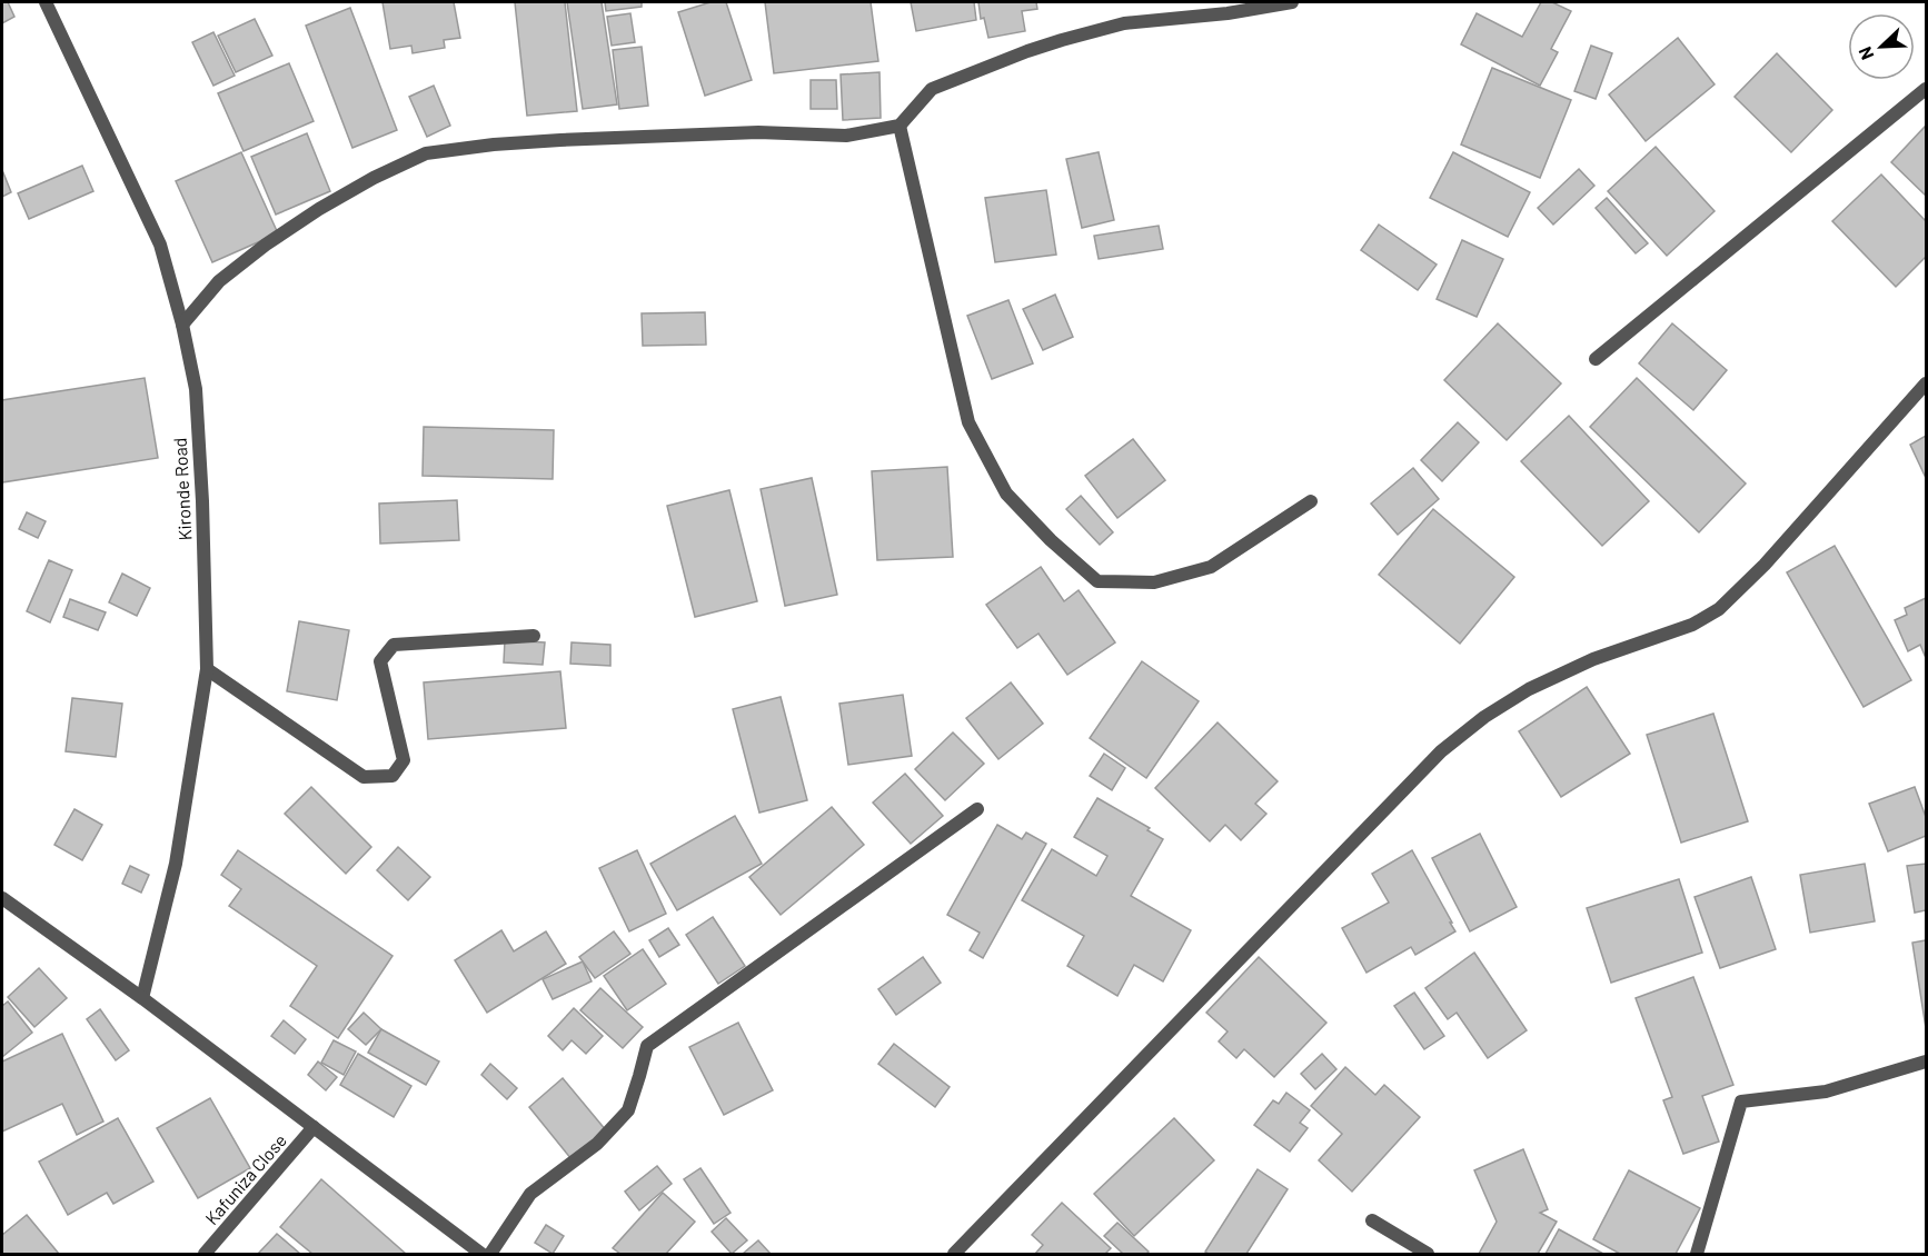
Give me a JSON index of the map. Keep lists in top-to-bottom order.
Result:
{
  "streets": {
    "street": ["Kironde Road", "Kafuniza Close"]
  },
  "north": "bottom left"
}
